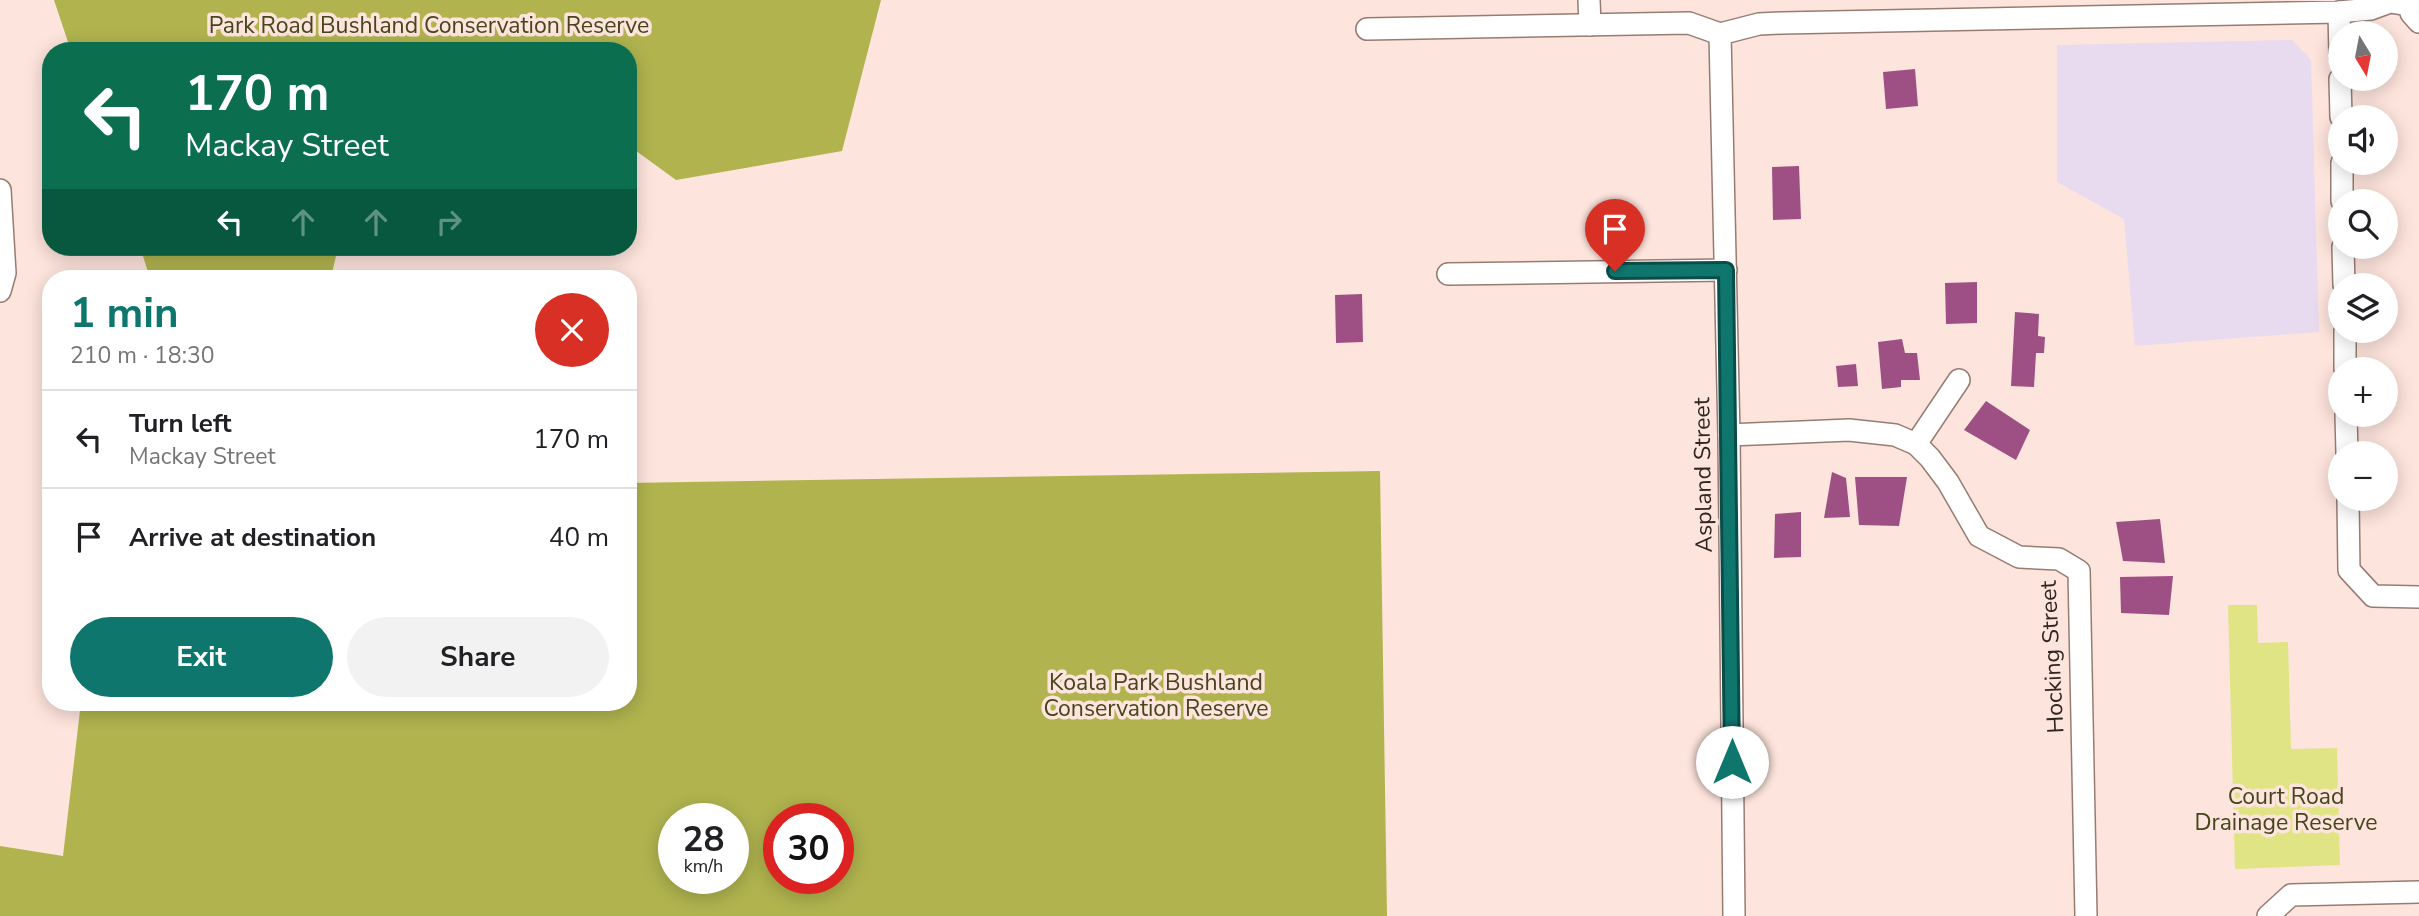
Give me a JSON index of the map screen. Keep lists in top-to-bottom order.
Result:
{
  "streets": {
    "street": ["Aspland Street", "Hocking Street"]
  },
  "parks": ["Park Road Bushland Conservation Reserve", "Koala Park Bushland Conservation Reserve", "Court Road Drainage Reserve"],
  "north": "bottom",
  "page": {
    "map_buttons": ["+", "−"],
    "turn": ["170 m", "Mackay Street"],
    "heading": ["1 min", "210 m · 18:30"],
    "list": [
      {
        "name": "Turn left",
        "note": "Mackay Street",
        "value": "170 m"
      },
      {
        "name": "Arrive at destination",
        "value": "40 m"
      }
    ],
    "buttons": ["Exit", "Share"],
    "speed": "28 km/h",
    "limit": "30"
  }
}
